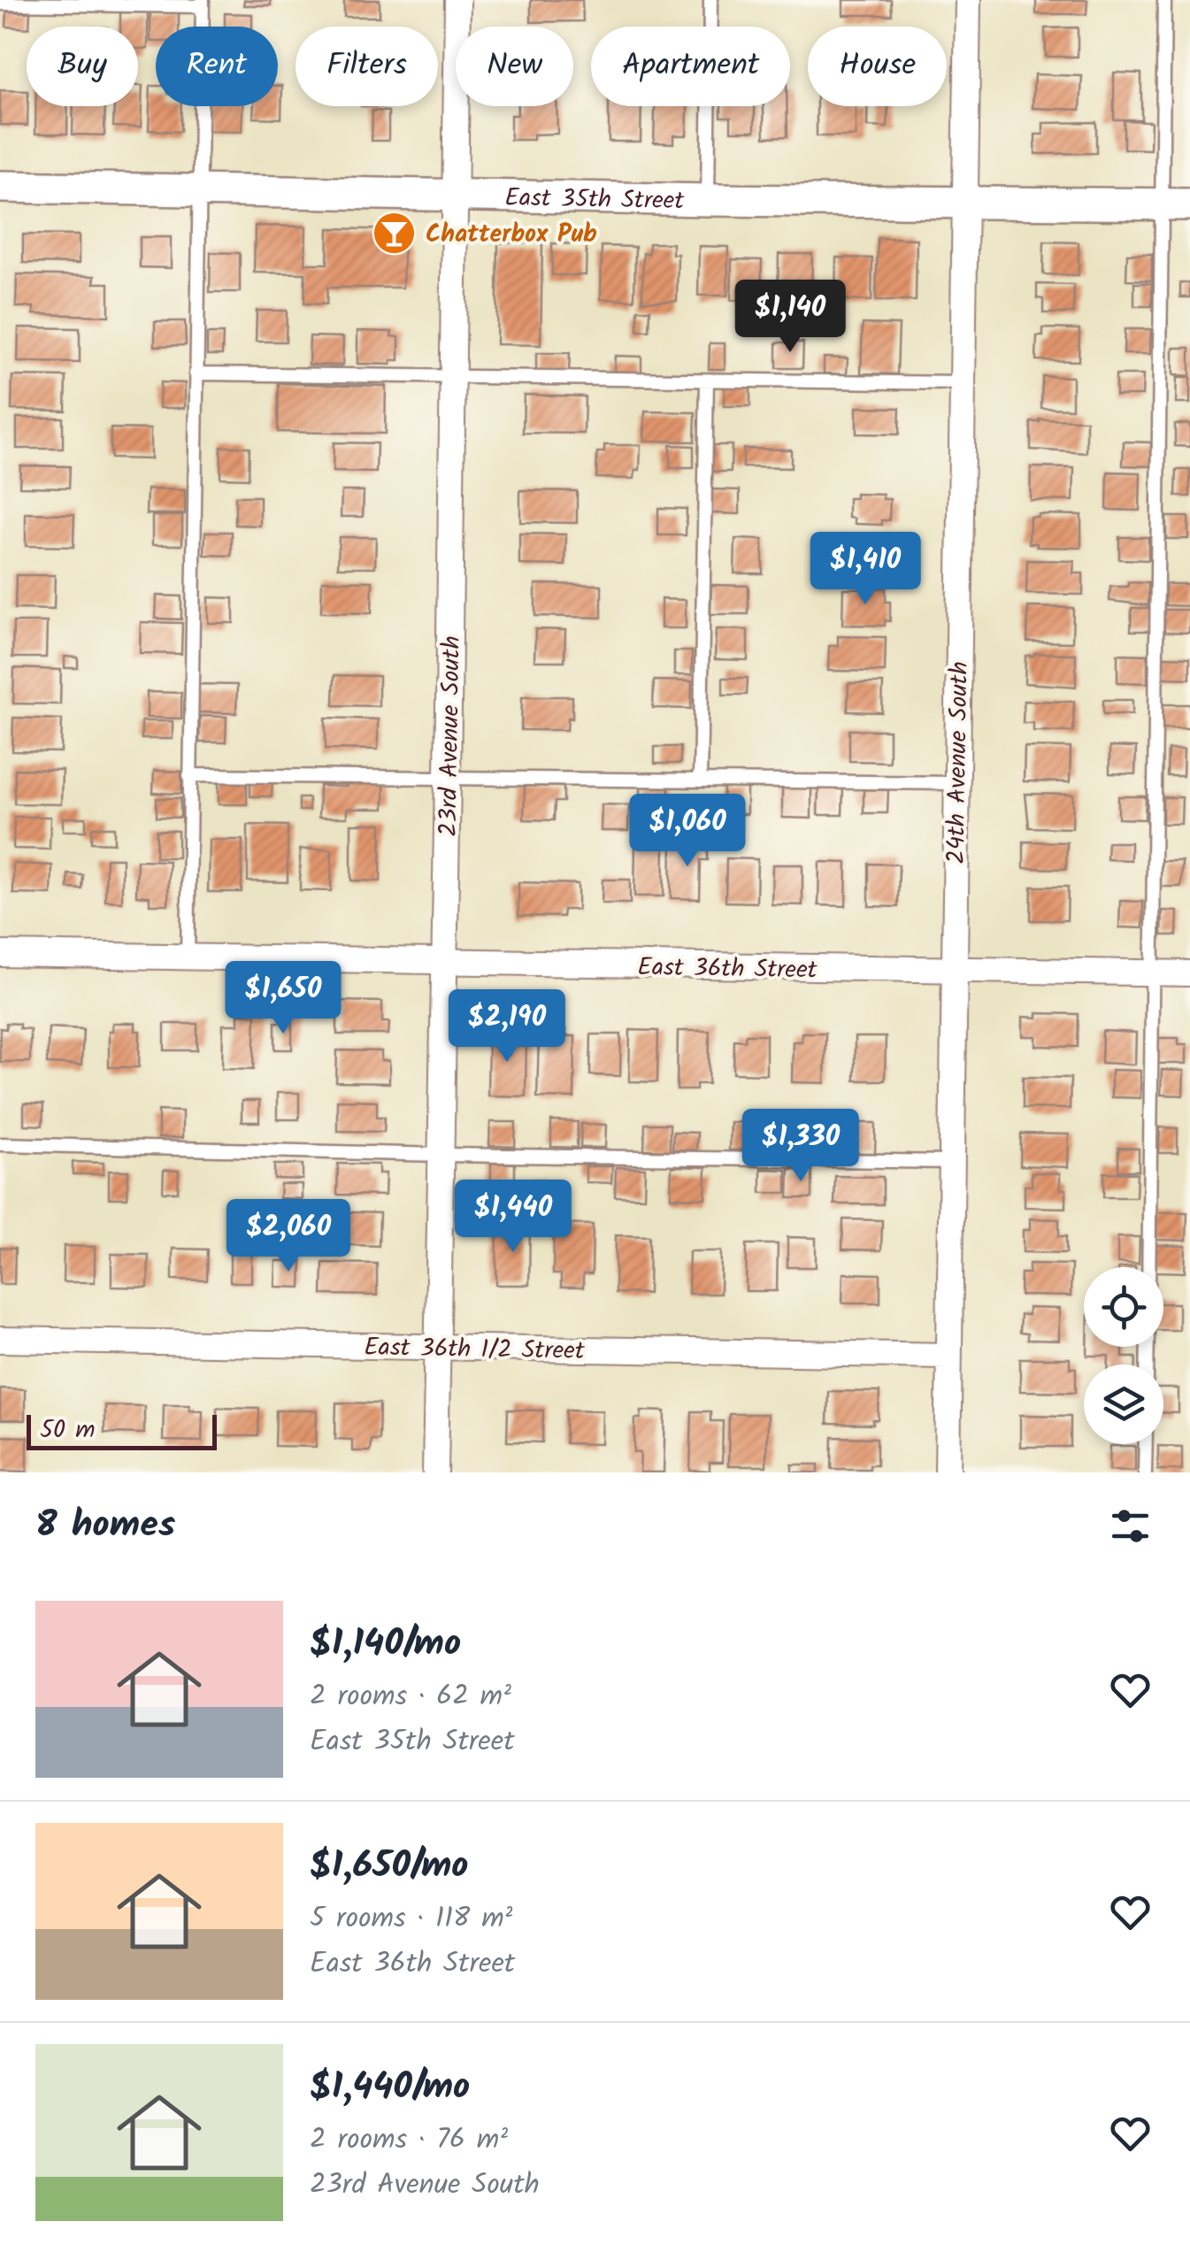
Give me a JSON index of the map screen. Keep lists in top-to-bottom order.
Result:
{
  "streets": {
    "street": [
      "East 35th Street",
      "23rd Avenue South",
      "24th Avenue South",
      "East 36th Street",
      "East 36th 1/2 Street"
    ]
  },
  "crossings": [
    ["East 35th Street", "23rd Avenue South"],
    ["East 35th Street", "24th Avenue South"],
    ["23rd Avenue South", "East 36th Street"],
    ["23rd Avenue South", "East 36th 1/2 Street"],
    ["24th Avenue South", "East 36th Street"],
    ["24th Avenue South", "East 36th 1/2 Street"]
  ],
  "places": {
    "bar": ["Chatterbox Pub"]
  },
  "scale_bar": "50 m",
  "page": {
    "chip": [
      "Buy",
      "Rent",
      "Filters",
      "New",
      "Apartment",
      "House"
    ],
    "price": [
      "$1,140",
      "$1,410",
      "$1,060",
      "$1,650",
      "$2,190",
      "$1,330",
      "$1,440",
      "$2,060"
    ],
    "scale": "50 m",
    "heading": "8 homes",
    "list": [
      {
        "name": "$1,140/mo",
        "note": "2 rooms · 62 m² · East 35th Street"
      },
      {
        "name": "$1,650/mo",
        "note": "5 rooms · 118 m² · East 36th Street"
      },
      {
        "name": "$1,440/mo",
        "note": "2 rooms · 76 m² · 23rd Avenue South"
      }
    ]
  }
}
